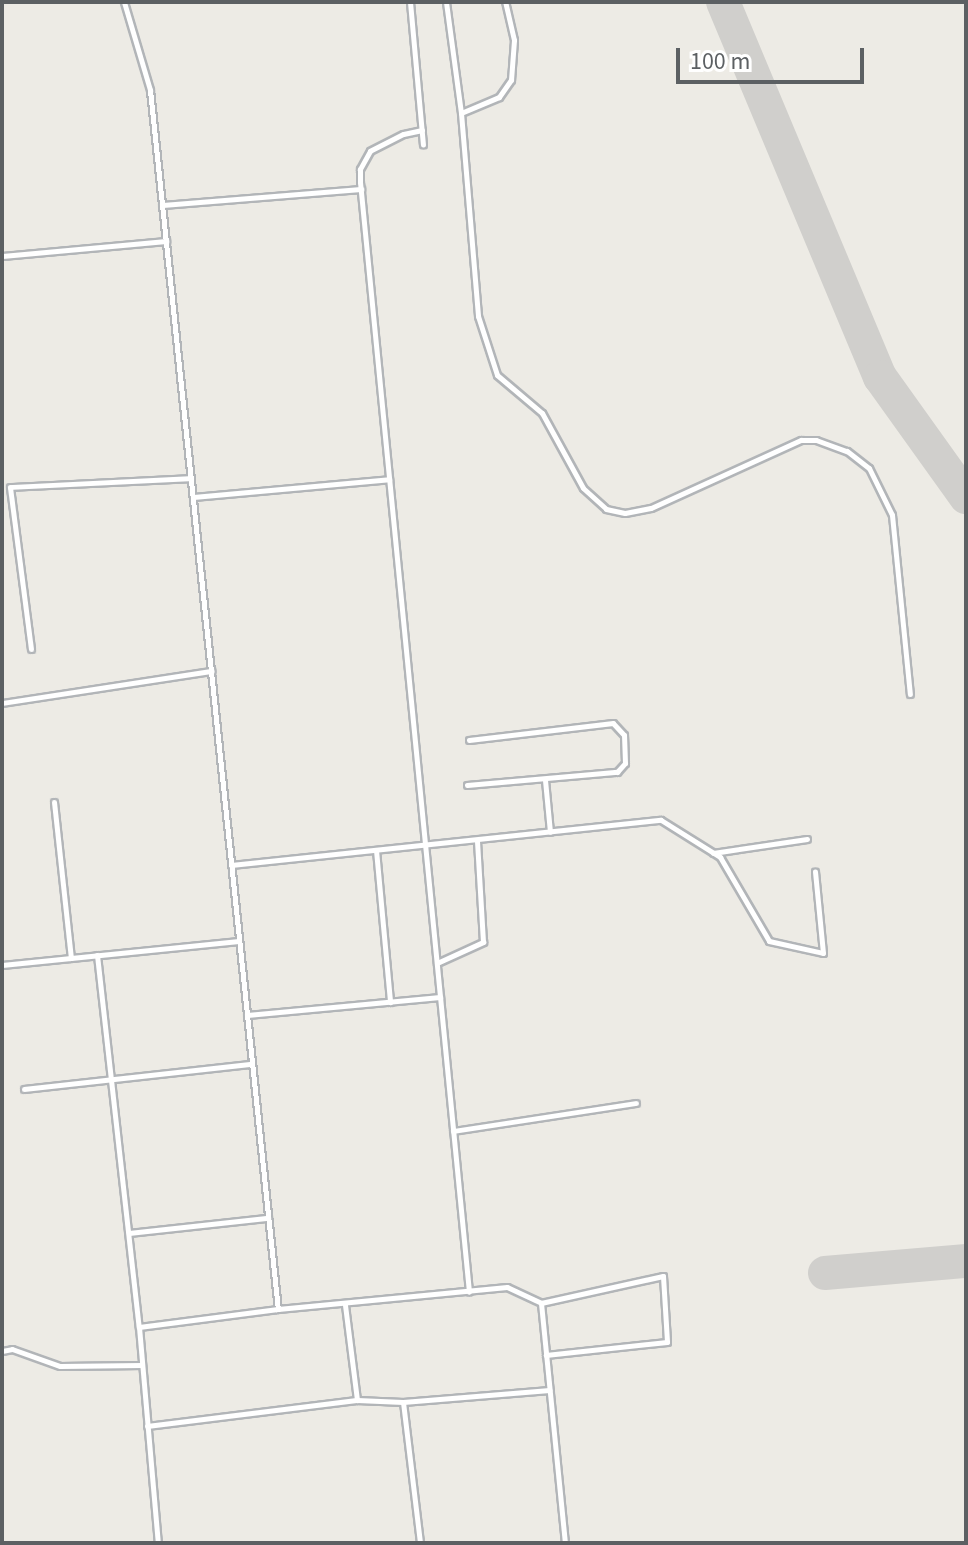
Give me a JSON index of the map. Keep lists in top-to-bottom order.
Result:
{
  "scale_bar": "100 m"
}
